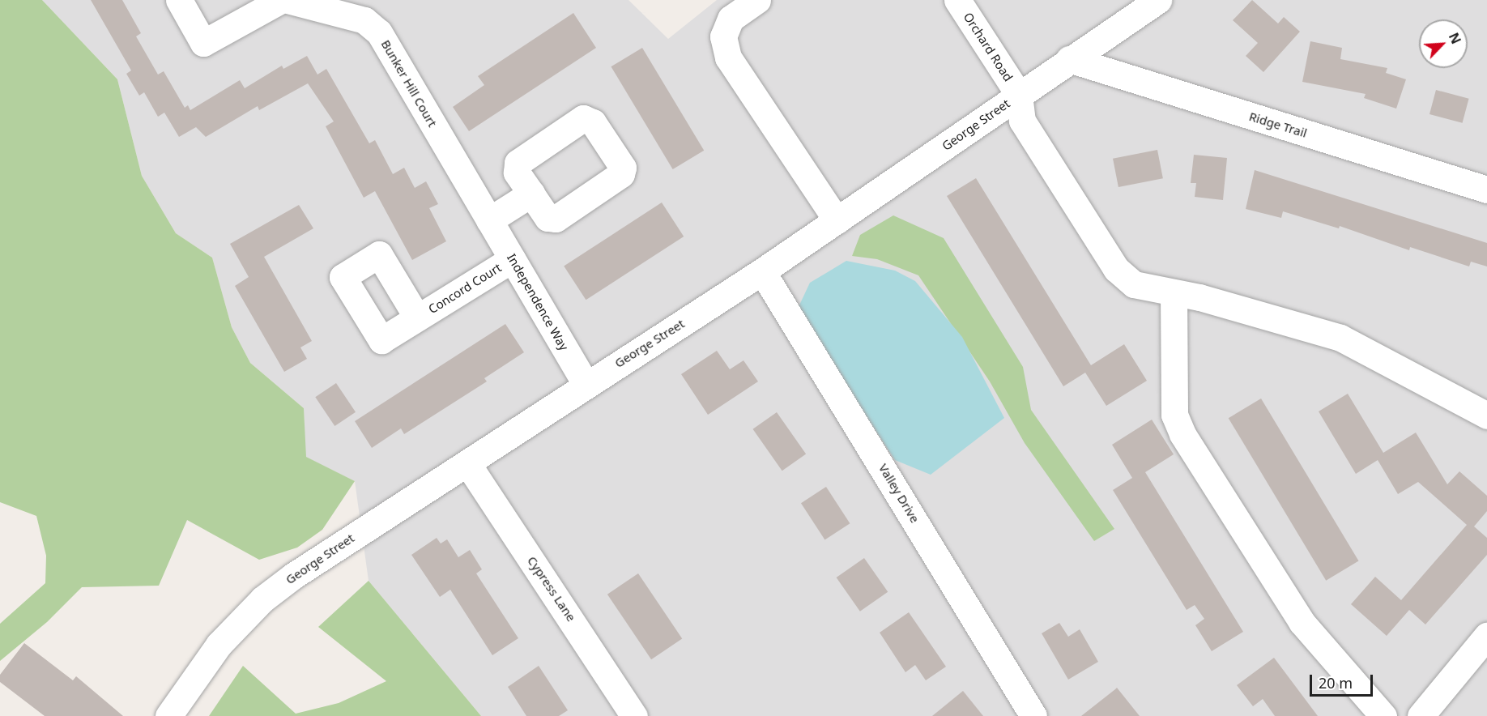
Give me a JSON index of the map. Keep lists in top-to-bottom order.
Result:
{
  "streets": {
    "street": [
      "Orchard Road",
      "Bunker Hill Court",
      "George Street",
      "Ridge Trail",
      "Concord Court",
      "Independence Way",
      "Valley Drive",
      "Cypress Lane"
    ]
  },
  "crossings": [
    ["Orchard Road", "George Street"],
    ["Bunker Hill Court", "Independence Way"],
    ["George Street", "Ridge Trail"],
    ["George Street", "Independence Way"],
    ["George Street", "Valley Drive"],
    ["George Street", "Cypress Lane"],
    ["Concord Court", "Independence Way"]
  ],
  "scale_bar": "20 m",
  "north": "top right"
}
